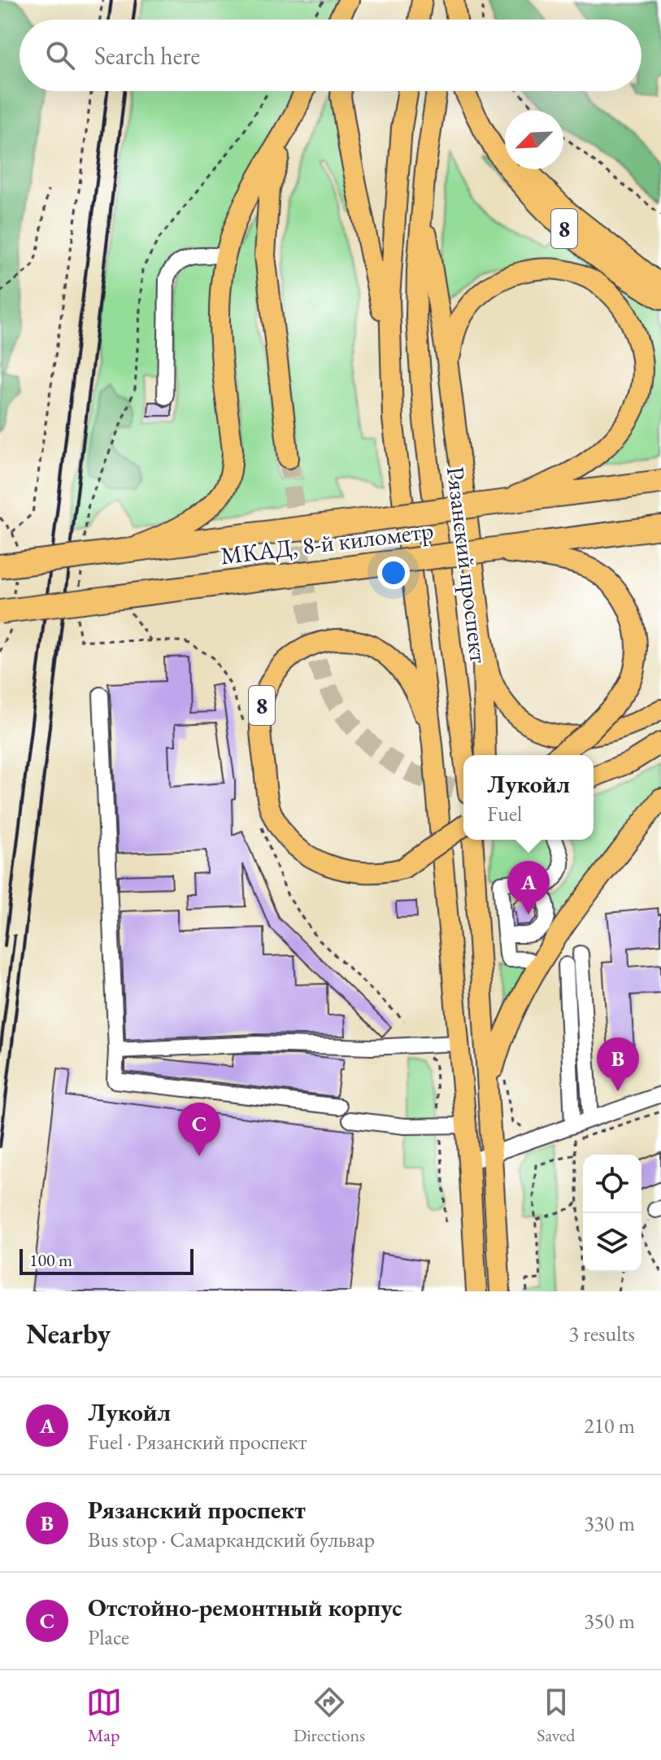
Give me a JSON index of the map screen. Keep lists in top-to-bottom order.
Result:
{
  "streets": {
    "highway": ["МКАД, 8-й километр"],
    "main road": ["8", "Рязанский проспект"]
  },
  "scale_bar": "100 m",
  "north": "bottom left",
  "page": {
    "search": "Search here",
    "popup": ["Лукойл", "Fuel"],
    "pins": ["A", "B", "C"],
    "scale": "100 m",
    "heading": ["Nearby", "3 results"],
    "list": [
      {
        "mark": "A",
        "name": "Лукойл",
        "note": "Fuel · Рязанский проспект",
        "value": "210 m"
      },
      {
        "mark": "B",
        "name": "Рязанский проспект",
        "note": "Bus stop · Самаркандский бульвар",
        "value": "330 m"
      },
      {
        "mark": "C",
        "name": "Отстойно-ремонтный корпус",
        "note": "Place",
        "value": "350 m"
      }
    ],
    "nav": ["Map", "Directions", "Saved"]
  }
}
